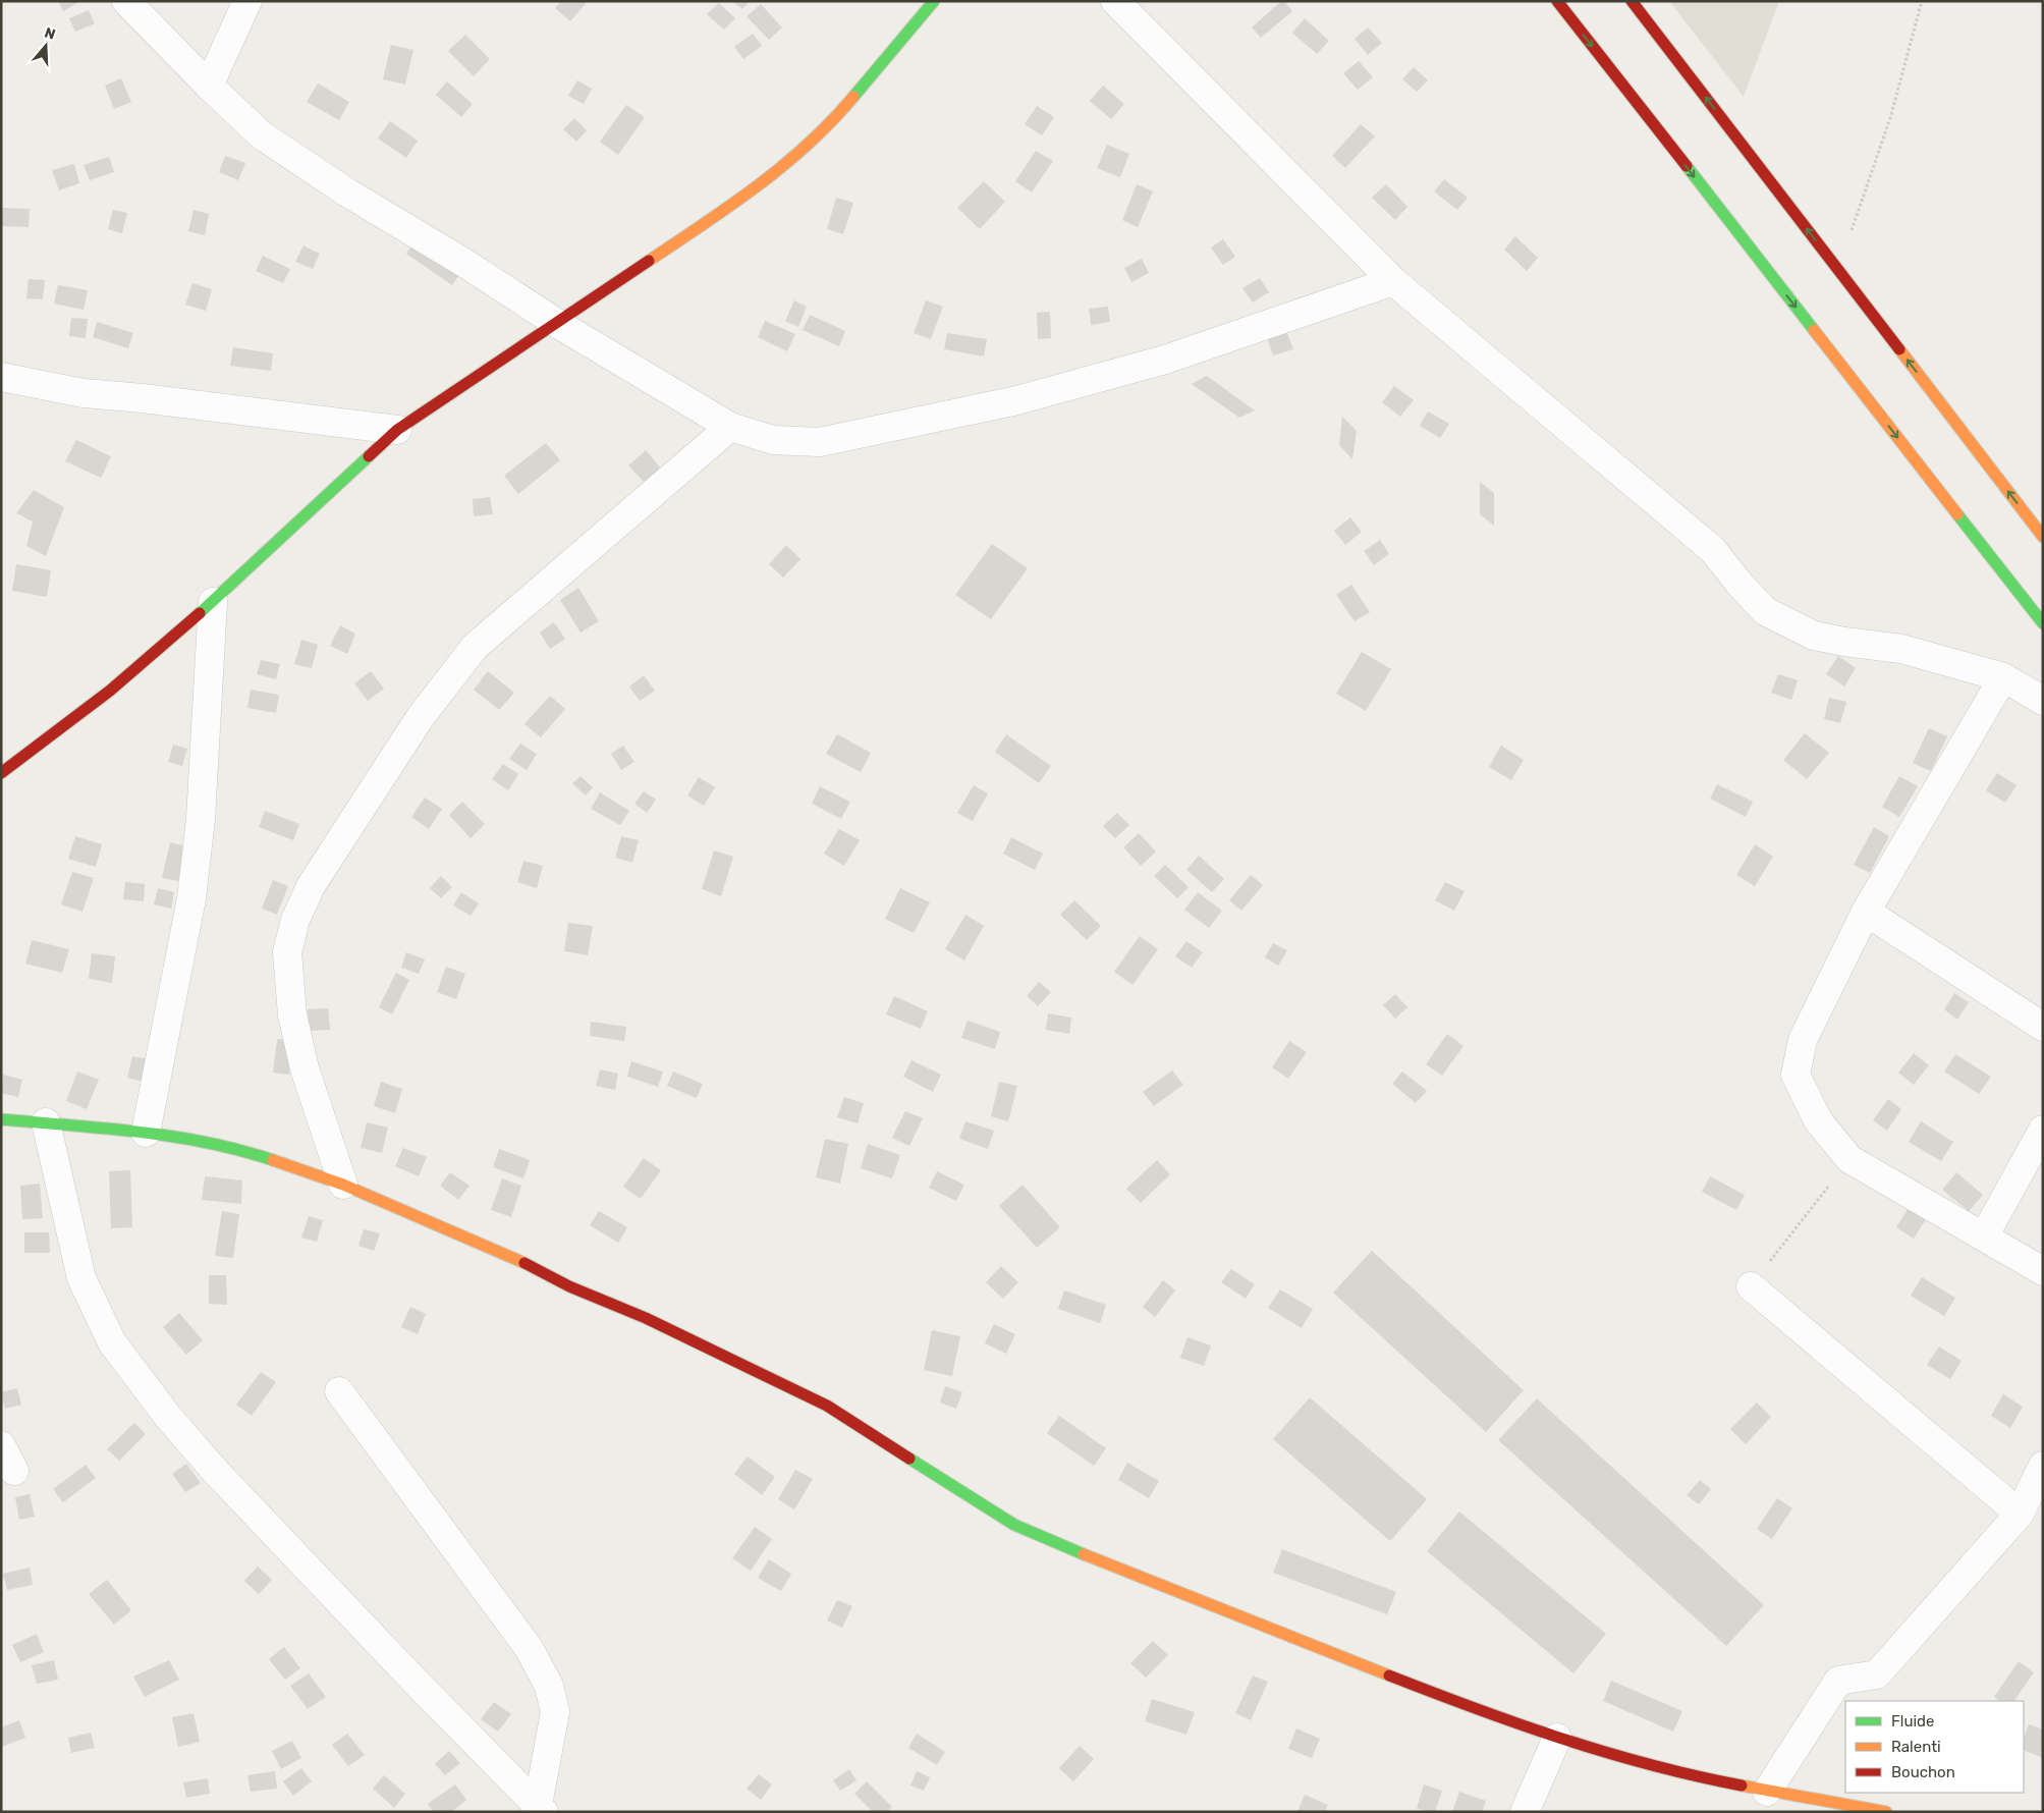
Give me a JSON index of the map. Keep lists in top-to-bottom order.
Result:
{
  "legend": ["Fluide", "Ralenti", "Bouchon"],
  "north": "top"
}
